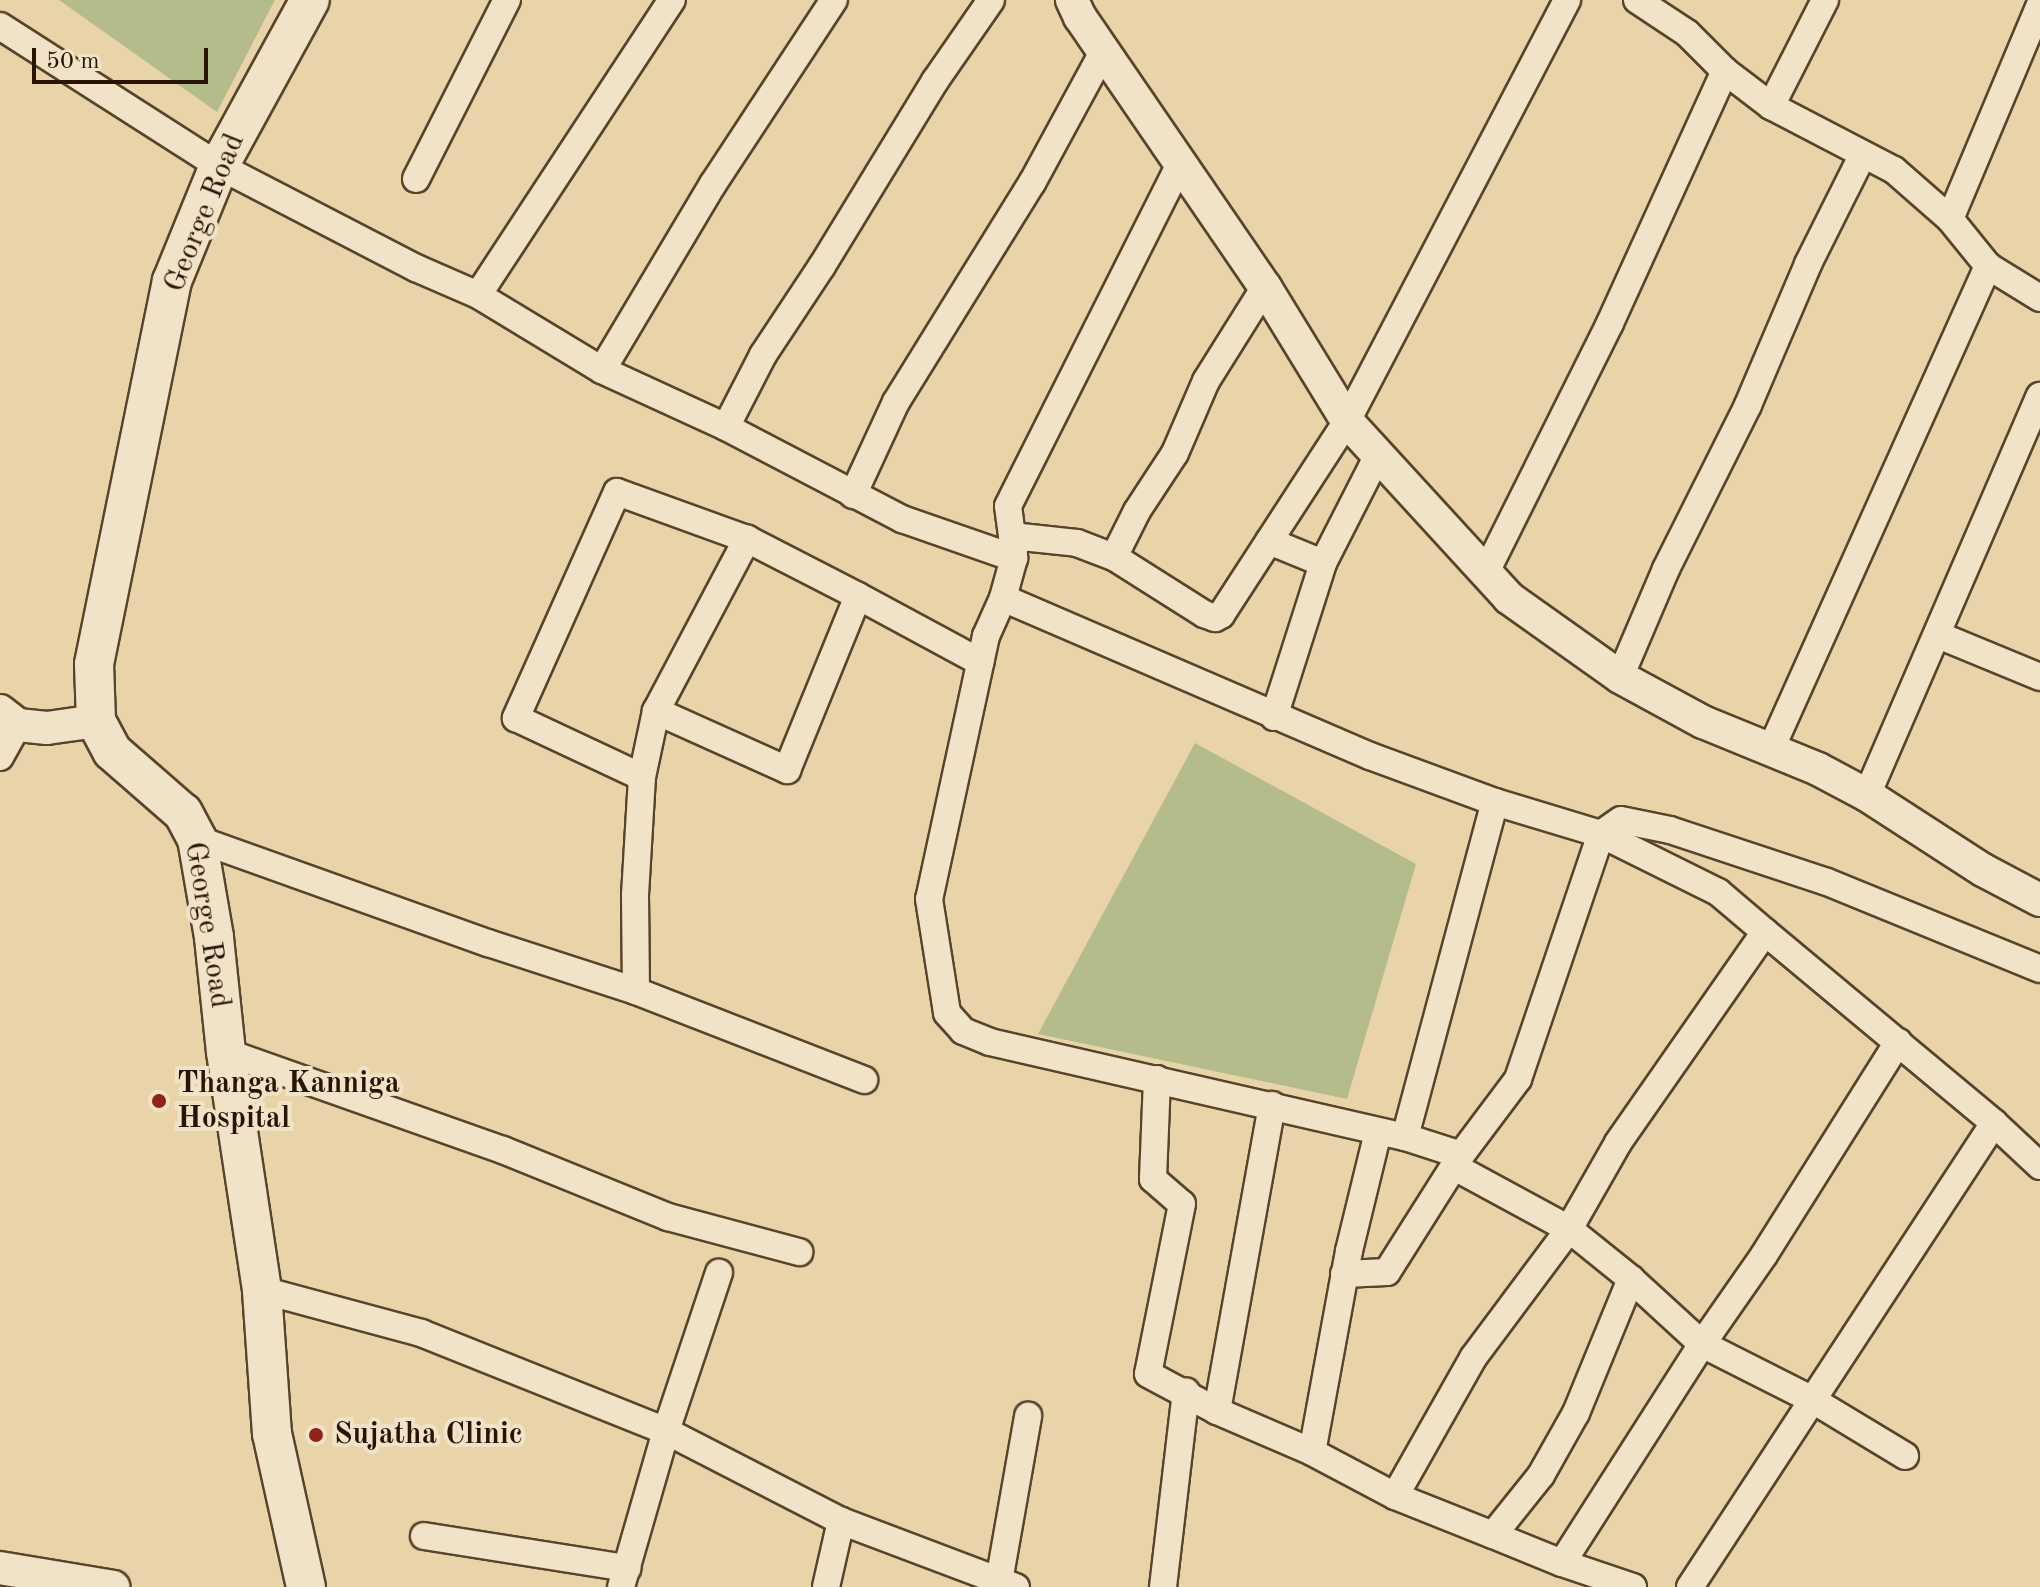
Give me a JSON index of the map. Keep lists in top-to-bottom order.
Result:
{
  "streets": {
    "main road": ["George Road"]
  },
  "places": ["Thanga Kanniga Hospital", "Sujatha Clinic"],
  "scale_bar": "50 m"
}
